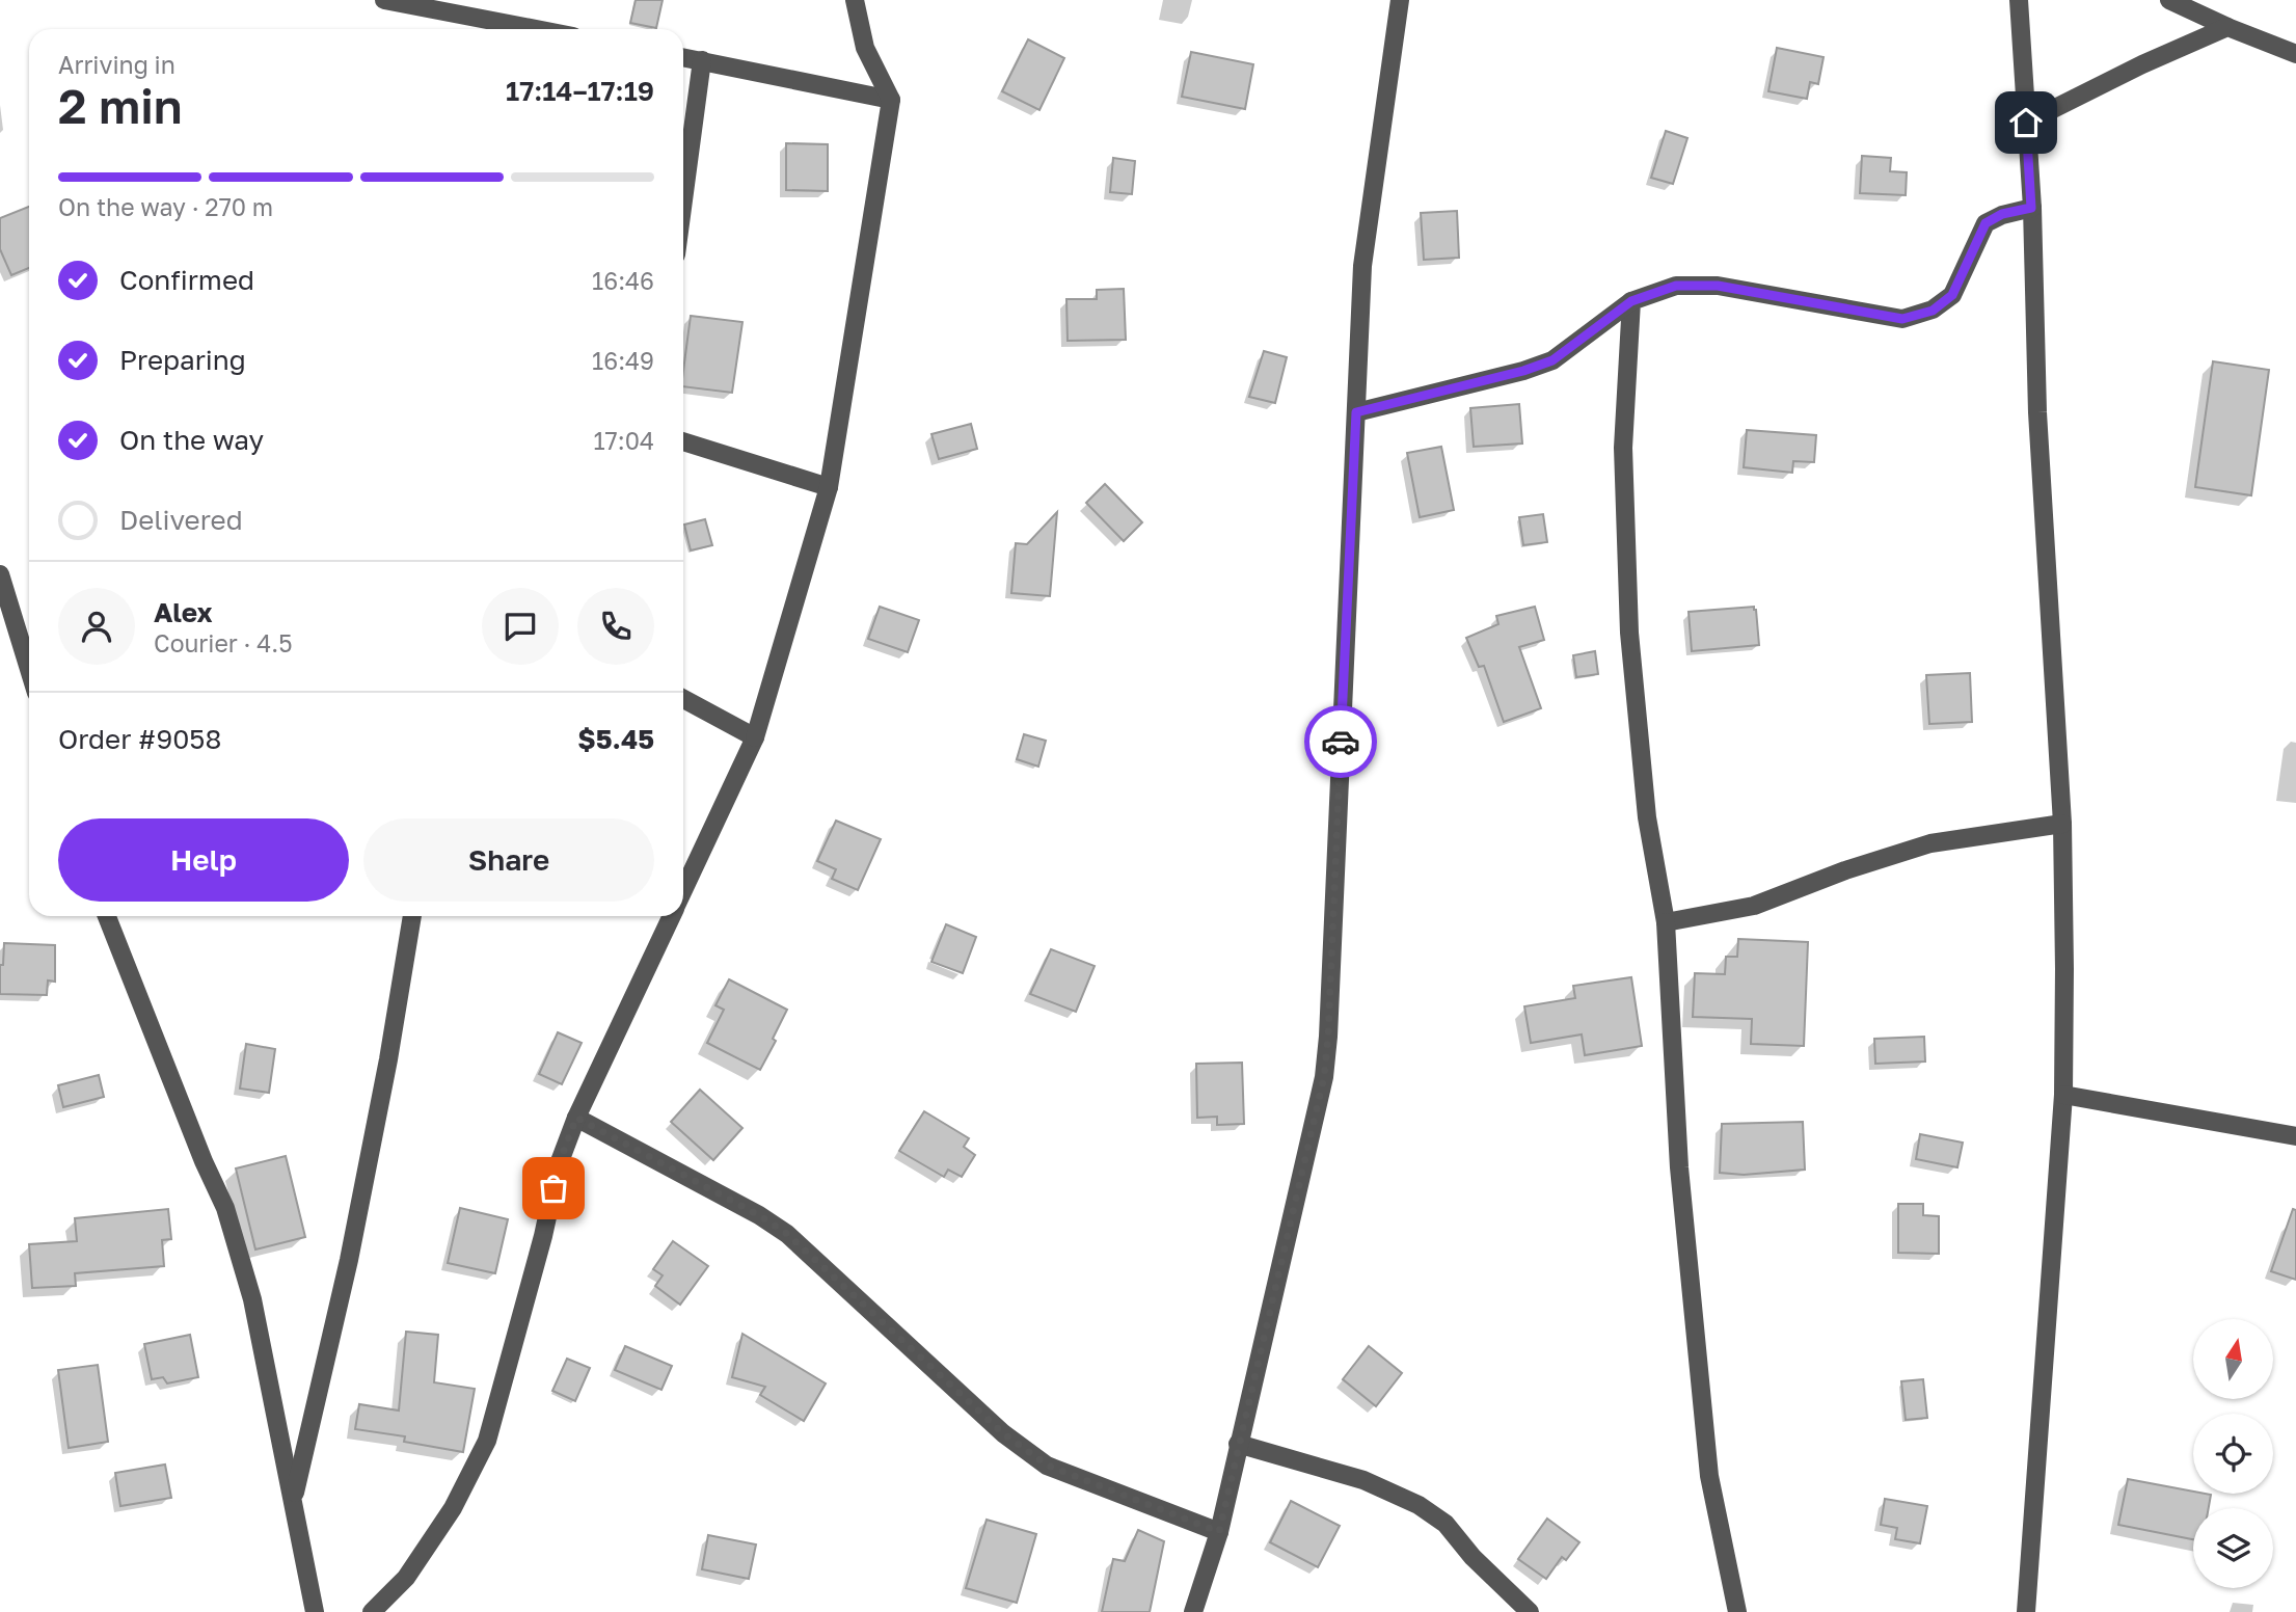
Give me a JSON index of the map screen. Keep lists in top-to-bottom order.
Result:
{
  "north": "top",
  "page": {
    "heading": ["2 min", "Arriving in", "17:14–17:19"],
    "panel": [
      "Alex",
      "Courier · 4.5",
      "Order #9058",
      "$5.45"
    ],
    "bar": "On the way · 270 m",
    "list": [
      ["Confirmed", "16:46"],
      ["Preparing", "16:49"],
      ["On the way", "17:04"],
      "Delivered"
    ],
    "buttons": ["Help", "Share"]
  }
}
